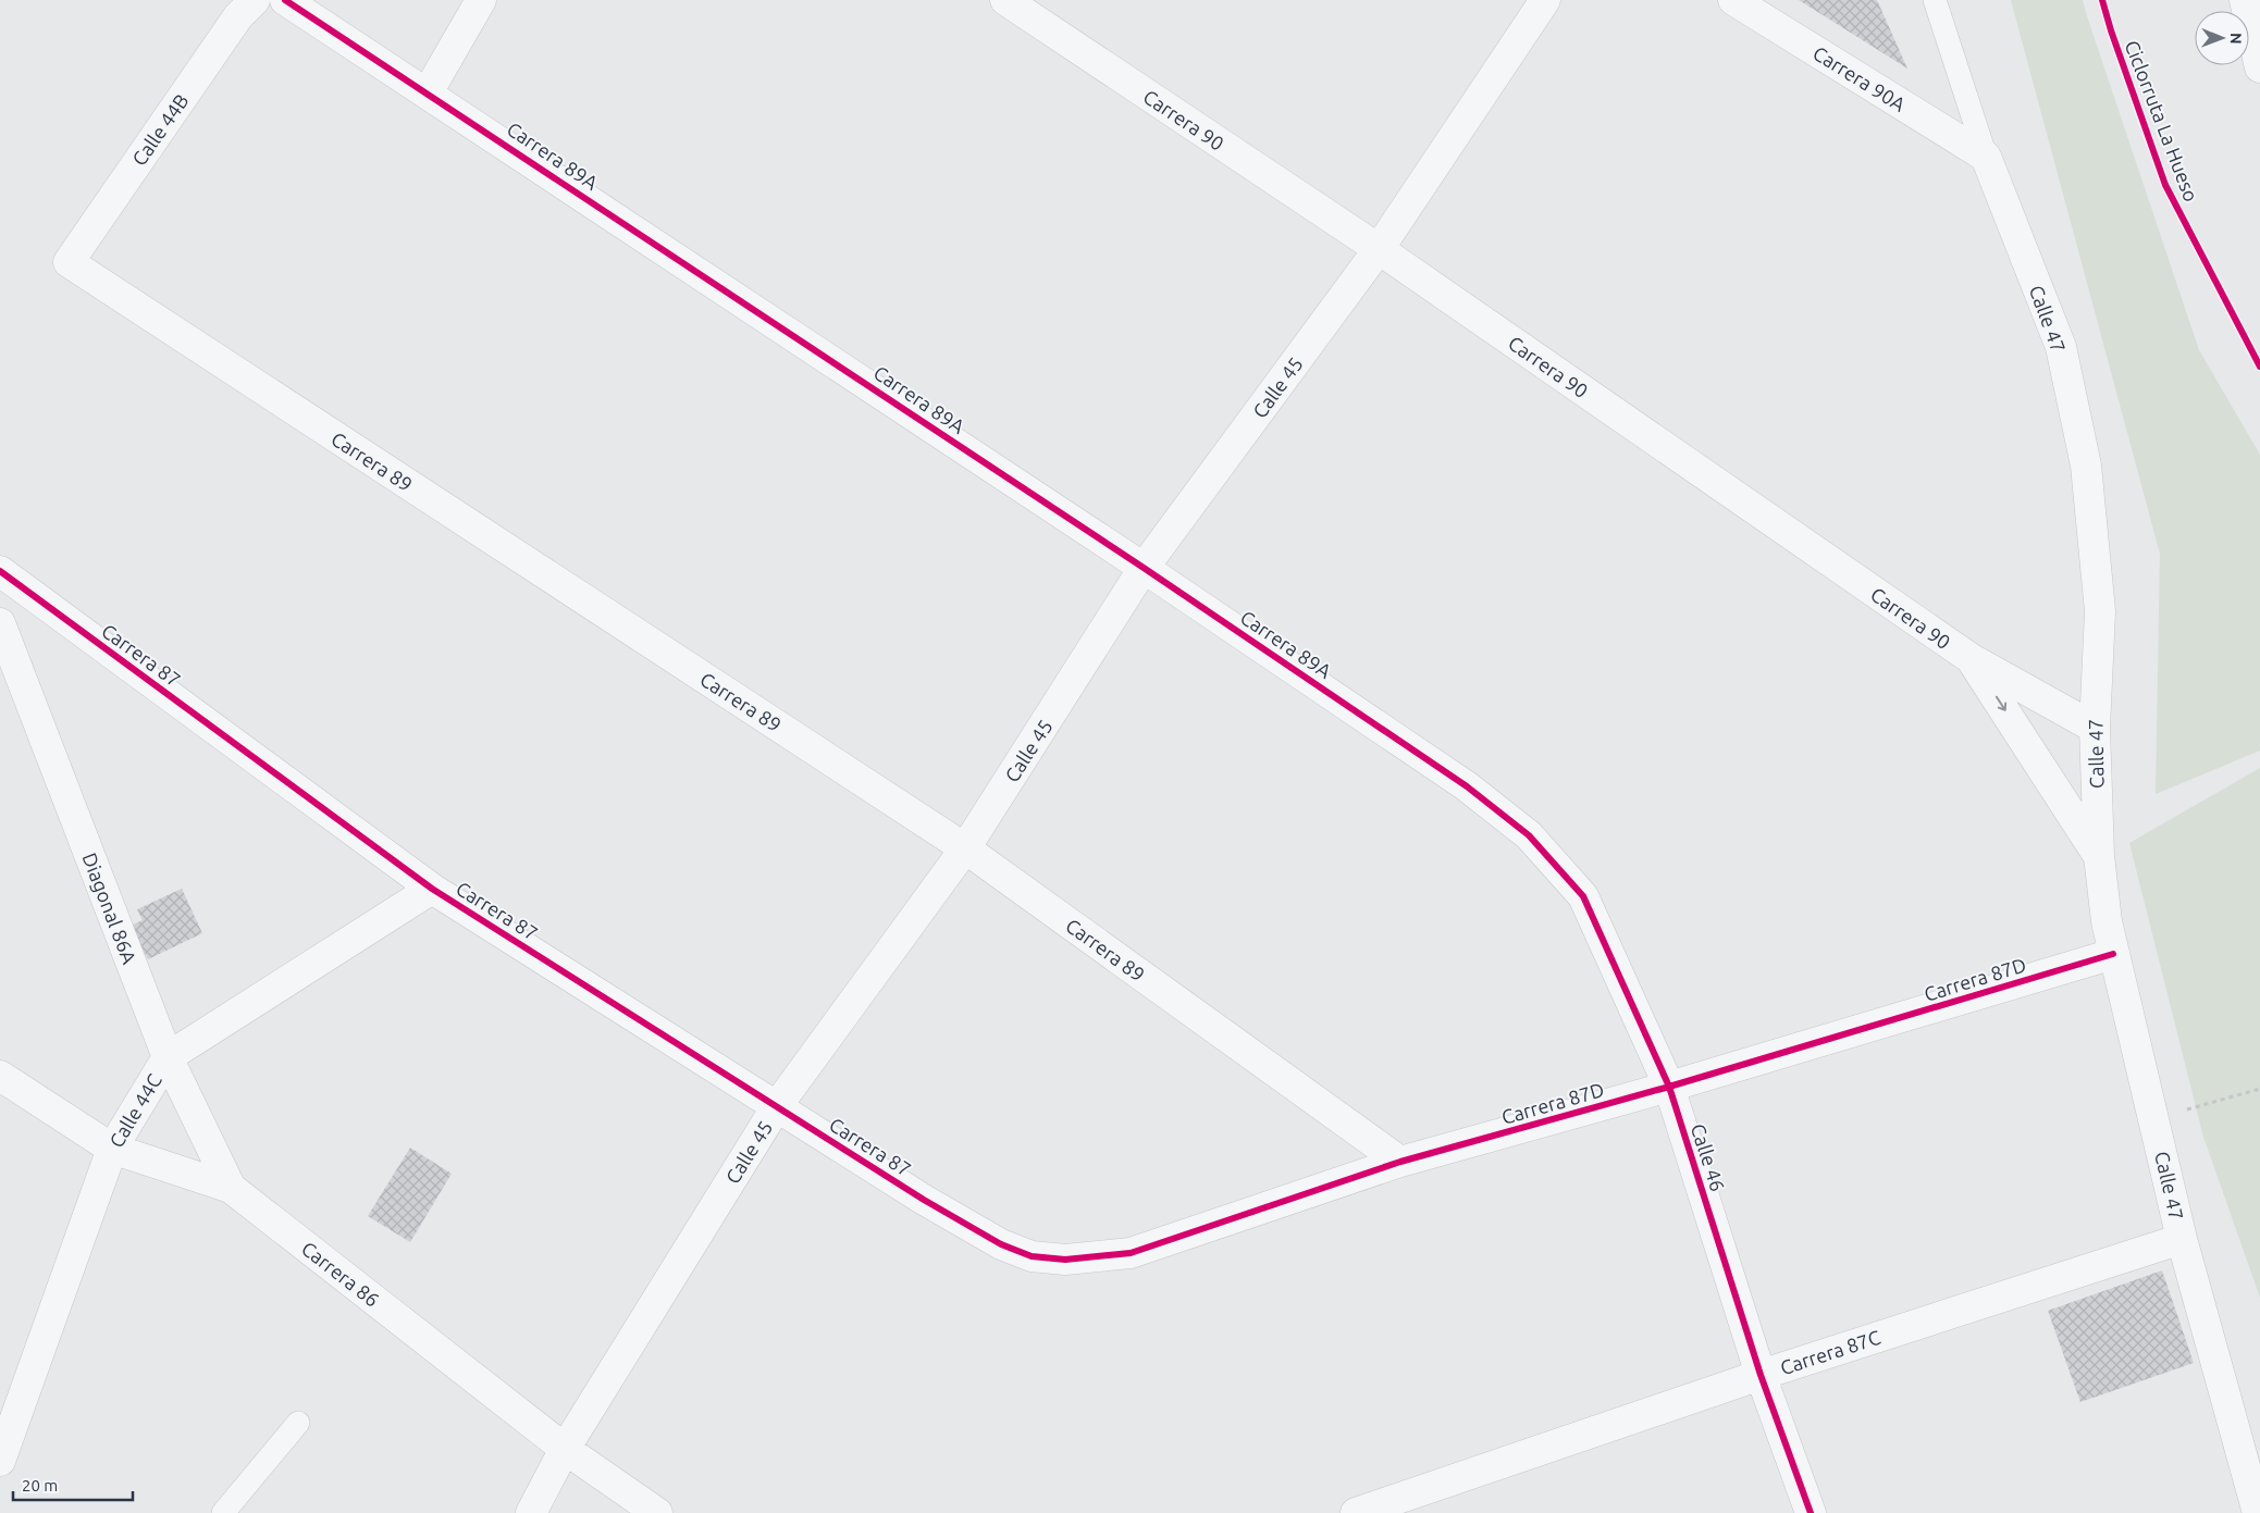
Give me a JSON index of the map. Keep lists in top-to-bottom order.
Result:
{
  "streets": {
    "street": [
      "Carrera 90A",
      "Carrera 90",
      "Calle 44B",
      "Carrera 89A",
      "Calle 47",
      "Calle 45",
      "Carrera 89",
      "Carrera 87",
      "Diagonal 86A",
      "Carrera 87D",
      "Calle 44C",
      "Calle 46",
      "Carrera 86",
      "Carrera 87C"
    ],
    "cycle path": ["Ciclorruta La Hueso"]
  },
  "crossings": [
    ["Carrera 90A", "Calle 47"],
    ["Carrera 90", "Calle 47"],
    ["Carrera 90", "Calle 45"],
    ["Calle 44B", "Carrera 89"],
    ["Carrera 89A", "Calle 45"],
    ["Carrera 89A", "Calle 46"],
    ["Calle 47", "Carrera 87D"],
    ["Calle 47", "Carrera 87C"],
    ["Calle 45", "Carrera 89"],
    ["Calle 45", "Carrera 87"],
    ["Calle 45", "Carrera 86"],
    ["Carrera 89", "Carrera 87D"],
    ["Carrera 87", "Carrera 87D"],
    ["Carrera 87", "Calle 44C"],
    ["Diagonal 86A", "Calle 44C"],
    ["Diagonal 86A", "Carrera 86"],
    ["Carrera 87D", "Calle 46"],
    ["Calle 44C", "Carrera 86"],
    ["Calle 46", "Carrera 87C"]
  ],
  "scale_bar": "20 m",
  "north": "right"
}
